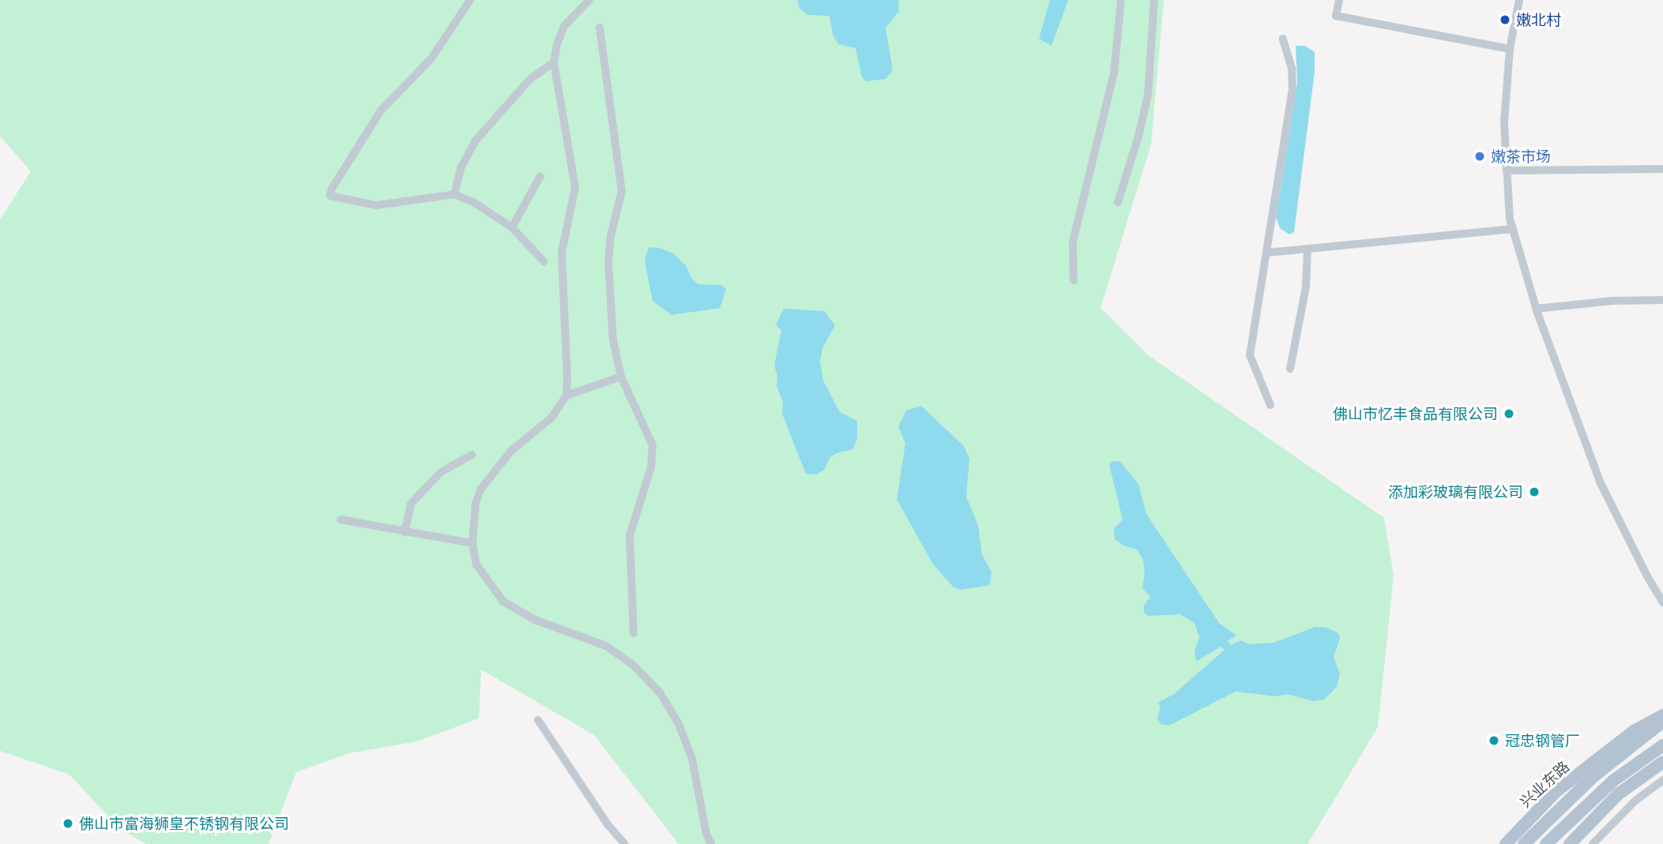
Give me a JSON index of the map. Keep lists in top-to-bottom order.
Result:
{
  "streets": {
    "main road": ["兴业东路"]
  },
  "places": [
    "嫩北村",
    "嫩茶市场",
    "佛山市忆丰食品有限公司",
    "添加彩玻璃有限公司",
    "冠忠钢管厂",
    "佛山市富海狮皇不锈钢有限公司"
  ]
}
